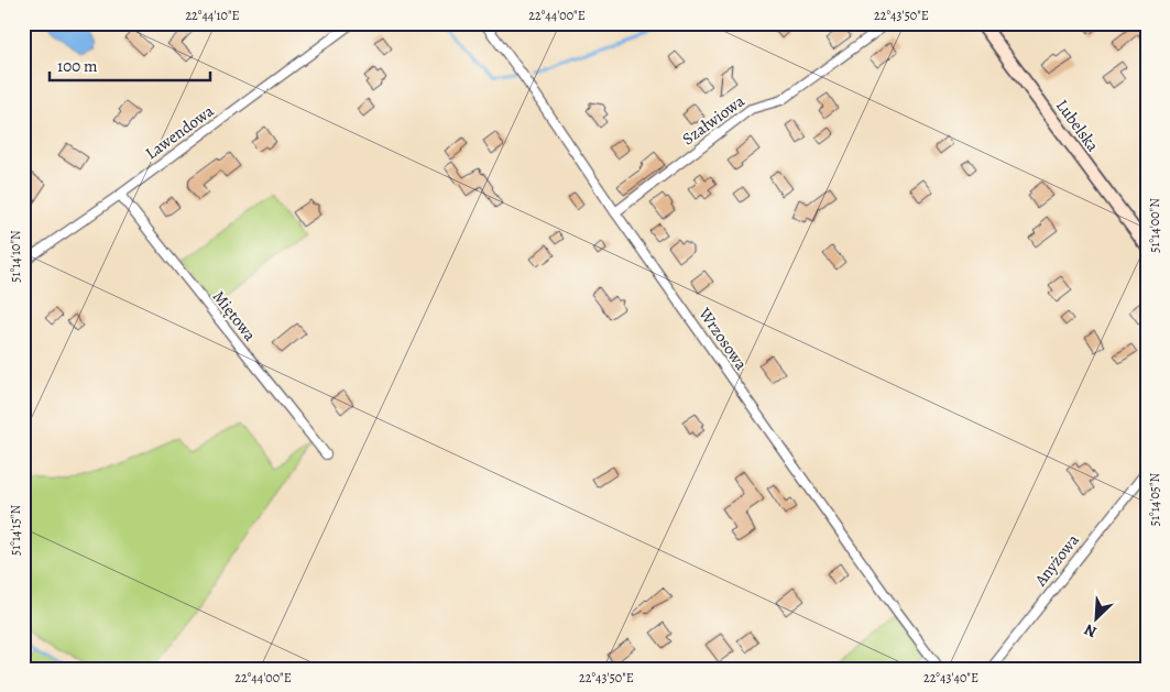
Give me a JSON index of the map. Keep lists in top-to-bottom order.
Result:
{
  "streets": {
    "main road": ["Lubelska"],
    "street": [
      "Szałwiowa",
      "Lawendowa",
      "Miętowa",
      "Wrzosowa",
      "Anyżowa"
    ]
  },
  "crossings": [
    ["Szałwiowa", "Wrzosowa"],
    ["Lawendowa", "Miętowa"]
  ],
  "scale_bar": "100 m",
  "north": "bottom left",
  "coordinates": [
    "22°44'10\"E",
    "22°44'00\"E",
    "22°43'50\"E",
    "51°14'00\"N",
    "51°14'10\"N",
    "51°14'05\"N",
    "51°14'15\"N",
    "22°43'40\"E"
  ]
}
